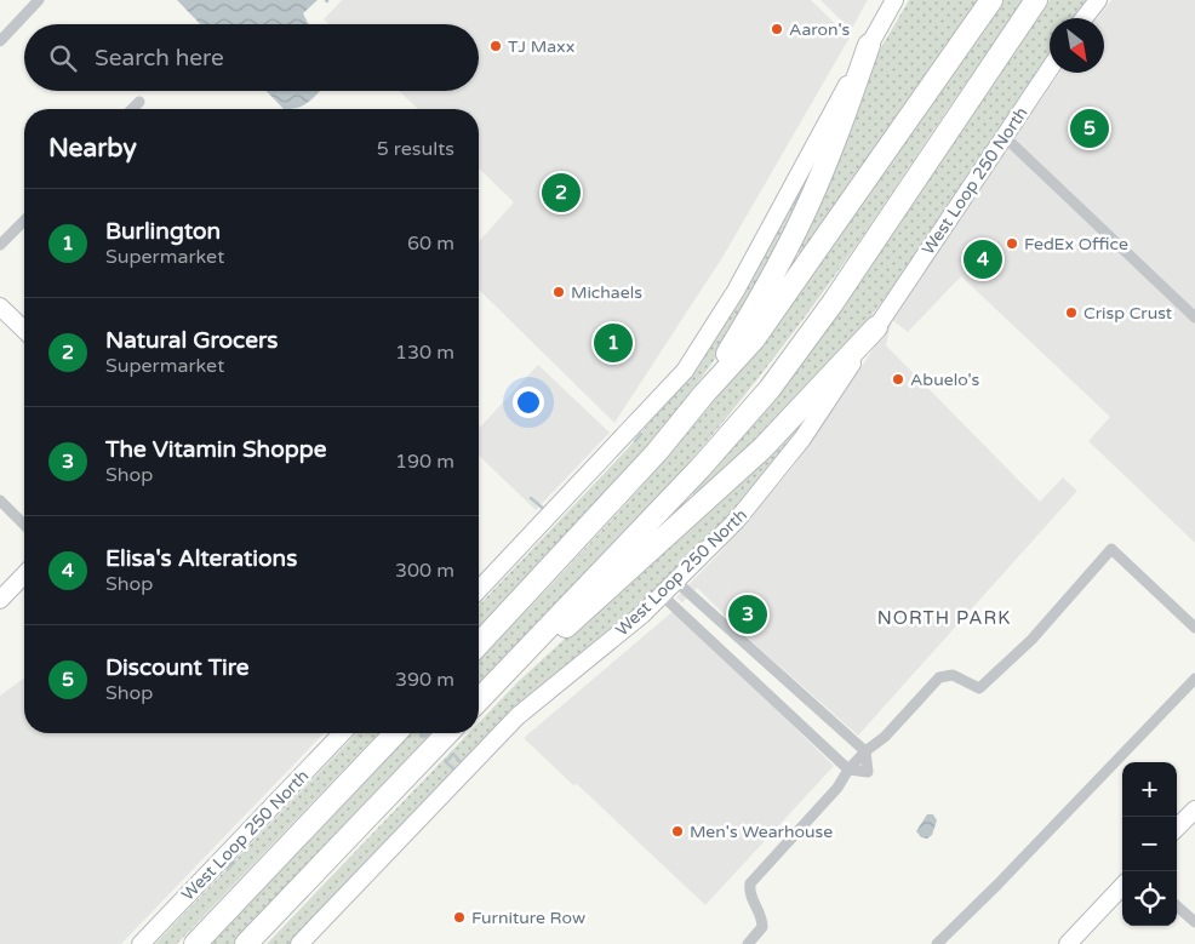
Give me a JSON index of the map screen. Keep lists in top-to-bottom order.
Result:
{
  "streets": {
    "main road": ["West Loop 250 North"]
  },
  "districts": ["NORTH PARK"],
  "places": [
    "Aaron's",
    "TJ Maxx",
    "FedEx Office",
    "Michaels",
    "Crisp Crust",
    "Abuelo's",
    "Men's Wearhouse",
    "Furniture Row"
  ],
  "north": "bottom right",
  "page": {
    "search": "Search here",
    "pins": [
      "5",
      "2",
      "4",
      "1",
      "3"
    ],
    "heading": ["Nearby", "5 results"],
    "list": [
      {
        "mark": "1",
        "name": "Burlington",
        "note": "Supermarket",
        "value": "60 m"
      },
      {
        "mark": "2",
        "name": "Natural Grocers",
        "note": "Supermarket",
        "value": "130 m"
      },
      {
        "mark": "3",
        "name": "The Vitamin Shoppe",
        "note": "Shop",
        "value": "190 m"
      },
      {
        "mark": "4",
        "name": "Elisa's Alterations",
        "note": "Shop",
        "value": "300 m"
      },
      {
        "mark": "5",
        "name": "Discount Tire",
        "note": "Shop",
        "value": "390 m"
      }
    ],
    "map_buttons": ["+", "−"]
  }
}
